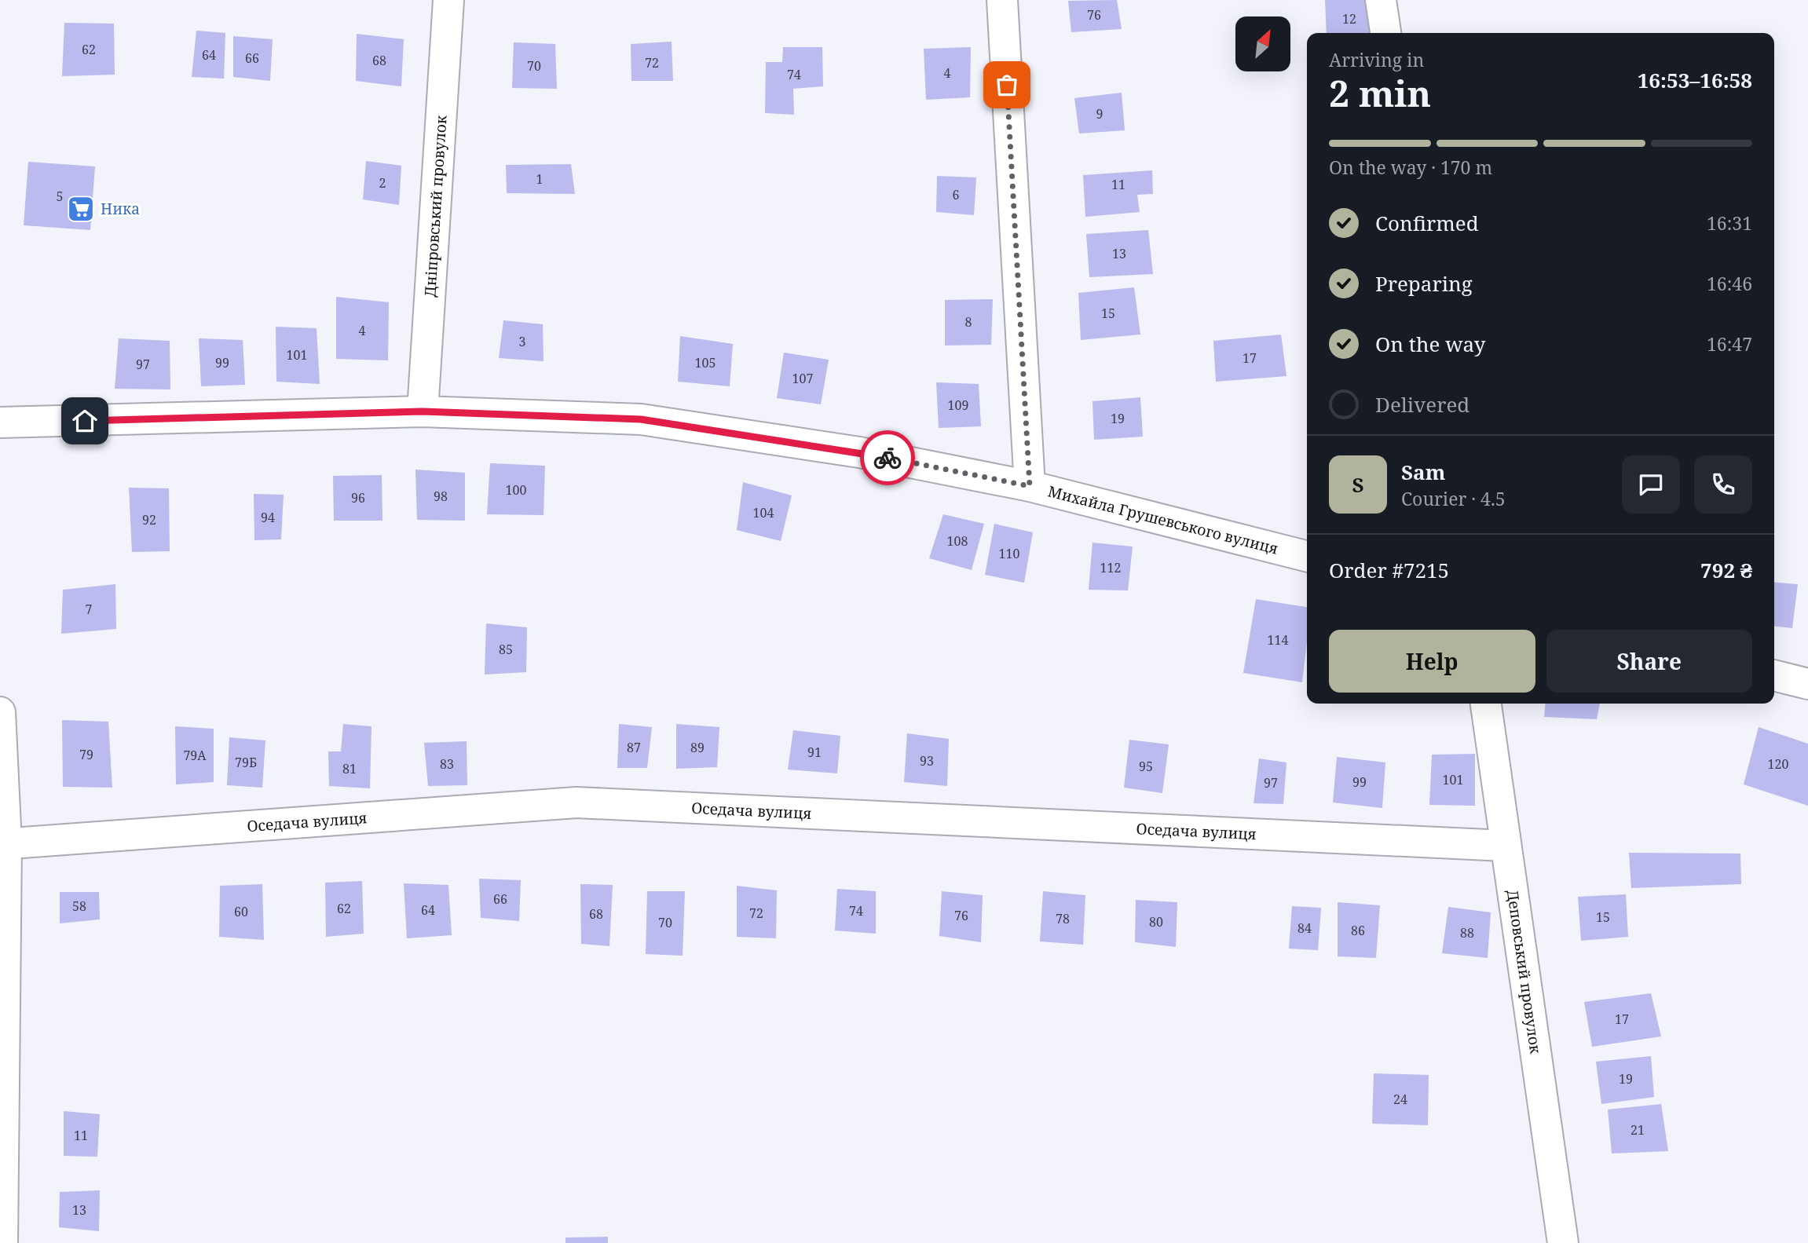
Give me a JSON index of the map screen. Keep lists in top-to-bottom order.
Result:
{
  "streets": {
    "street": [
      "Дніпровський провулок",
      "Михайла Грушевського вулиця",
      "Оседача вулиця",
      "Деповський провулок"
    ]
  },
  "crossings": [
    ["Дніпровський провулок", "Михайла Грушевського вулиця"],
    ["Оседача вулиця", "Деповський провулок"]
  ],
  "places": {
    "supermarket": ["Ника"]
  },
  "house_numbers": [
    "76",
    "12",
    "62",
    "64",
    "66",
    "68",
    "72",
    "70",
    "4",
    "74",
    "9",
    "1",
    "2",
    "11",
    "6",
    "5",
    "13",
    "15",
    "8",
    "4",
    "3",
    "101",
    "17",
    "99",
    "105",
    "97",
    "107",
    "109",
    "19",
    "100",
    "98",
    "96",
    "104",
    "94",
    "92",
    "108",
    "110",
    "112",
    "7",
    "114",
    "85",
    "87",
    "89",
    "91",
    "79",
    "79А",
    "93",
    "79Б",
    "83",
    "120",
    "95",
    "81",
    "101",
    "99",
    "97",
    "66",
    "58",
    "62",
    "64",
    "74",
    "60",
    "72",
    "68",
    "76",
    "15",
    "78",
    "80",
    "70",
    "84",
    "86",
    "88",
    "17",
    "19",
    "24",
    "21",
    "11",
    "13"
  ],
  "north": "top right",
  "page": {
    "heading": ["2 min", "Arriving in", "16:53–16:58"],
    "panel": [
      "Sam",
      "Courier · 4.5",
      "Order #7215",
      "792 ₴"
    ],
    "bar": "On the way · 170 m",
    "list": [
      ["Confirmed", "16:31"],
      ["Preparing", "16:46"],
      ["On the way", "16:47"],
      "Delivered"
    ],
    "round": "S",
    "buttons": ["Help", "Share"]
  }
}
